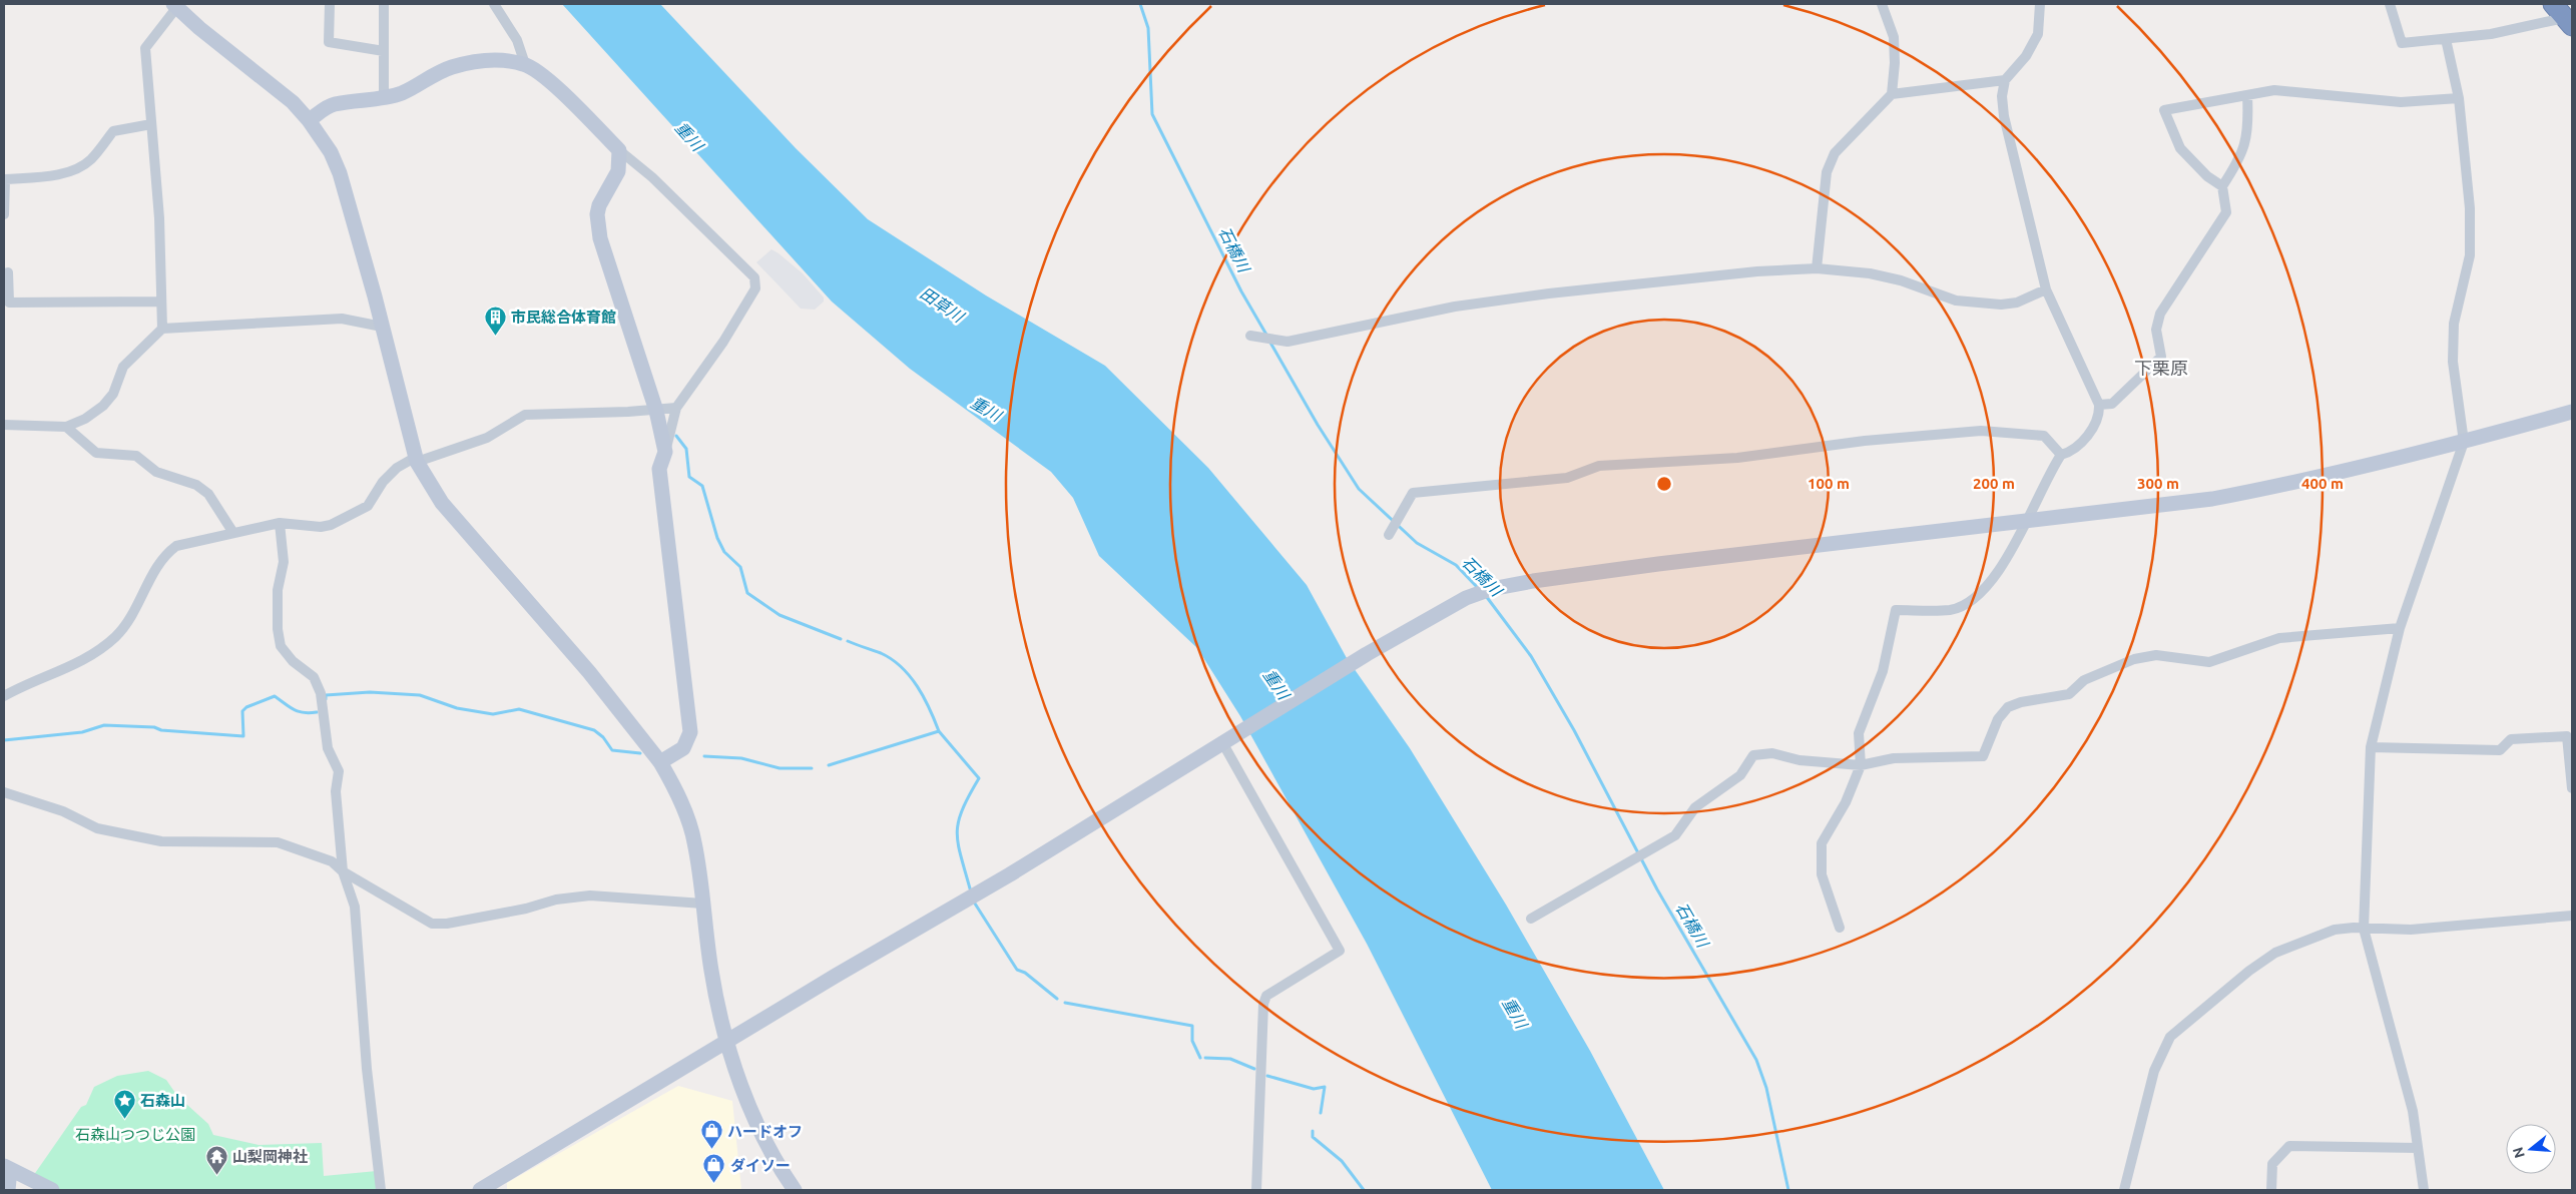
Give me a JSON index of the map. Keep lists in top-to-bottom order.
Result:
{
  "districts": ["下栗原"],
  "water": ["重川", "石橋川", "田草川"],
  "parks": ["石森山つつじ公園"],
  "places": {
    "building": ["市民総合体育館"],
    "place": ["石森山"],
    "shop": ["ハードオフ", "ダイソー"],
    "temple": ["山梨岡神社"]
  },
  "north": "left",
  "rings": [
    "100 m",
    "200 m",
    "300 m",
    "400 m"
  ]
}
